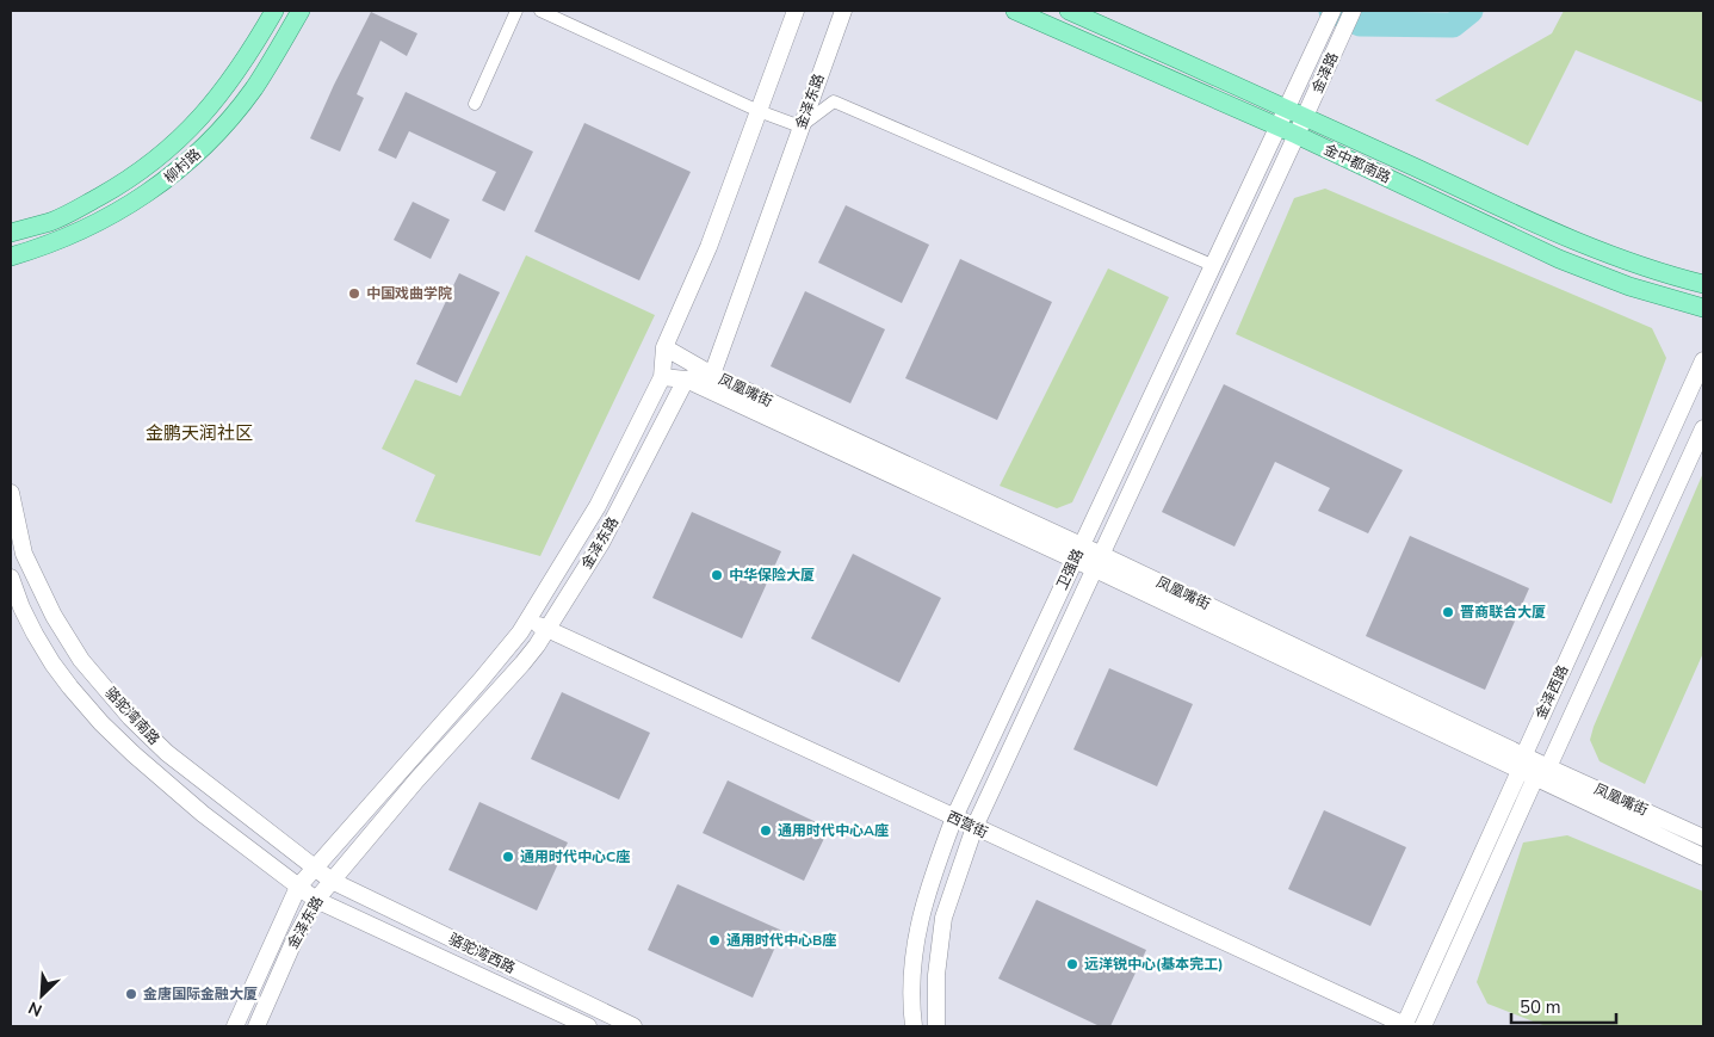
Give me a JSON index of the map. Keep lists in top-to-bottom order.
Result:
{
  "streets": {
    "main road": ["金中都南路", "柳村路"],
    "street": [
      "金泽路",
      "金泽东路",
      "凤凰嘴街",
      "卫强路",
      "金泽西路",
      "骆驼湾南路",
      "西营街",
      "骆驼湾西路"
    ]
  },
  "crossings": [
    ["金泽路", "金中都南路"],
    ["金泽路", "卫强路"],
    ["金泽东路", "凤凰嘴街"],
    ["金泽东路", "骆驼湾南路"],
    ["金泽东路", "西营街"],
    ["金泽东路", "骆驼湾西路"],
    ["金中都南路", "卫强路"],
    ["凤凰嘴街", "卫强路"],
    ["凤凰嘴街", "金泽西路"],
    ["卫强路", "西营街"],
    ["金泽西路", "西营街"],
    ["骆驼湾南路", "骆驼湾西路"]
  ],
  "districts": ["金鹏天润社区"],
  "places": [
    "中国戏曲学院",
    "中华保险大厦",
    "晋商联合大厦",
    "通用时代中心A座",
    "通用时代中心C座",
    "通用时代中心B座",
    "远洋锐中心(基本完工)",
    "金唐国际金融大厦"
  ],
  "scale_bar": "50 m",
  "north": "bottom left"
}
